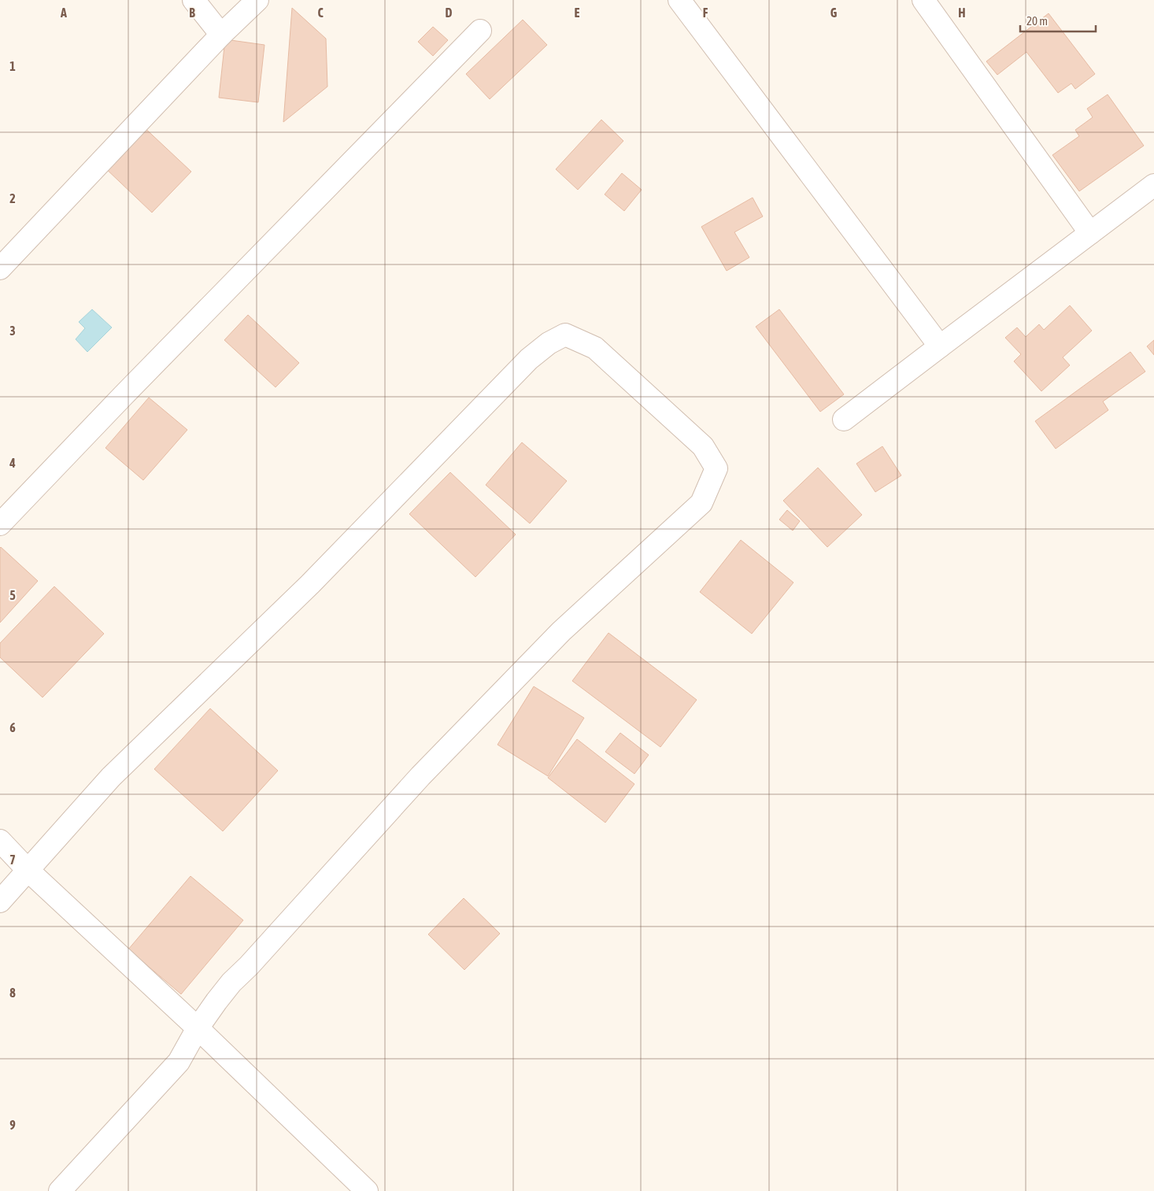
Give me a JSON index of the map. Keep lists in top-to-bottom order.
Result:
{
  "scale_bar": "20 m",
  "grid": {
    "columns": [
      "A",
      "B",
      "C",
      "D",
      "E",
      "F",
      "G",
      "H"
    ],
    "rows": [
      "1",
      "2",
      "3",
      "4",
      "5",
      "6",
      "7",
      "8",
      "9"
    ]
  }
}
